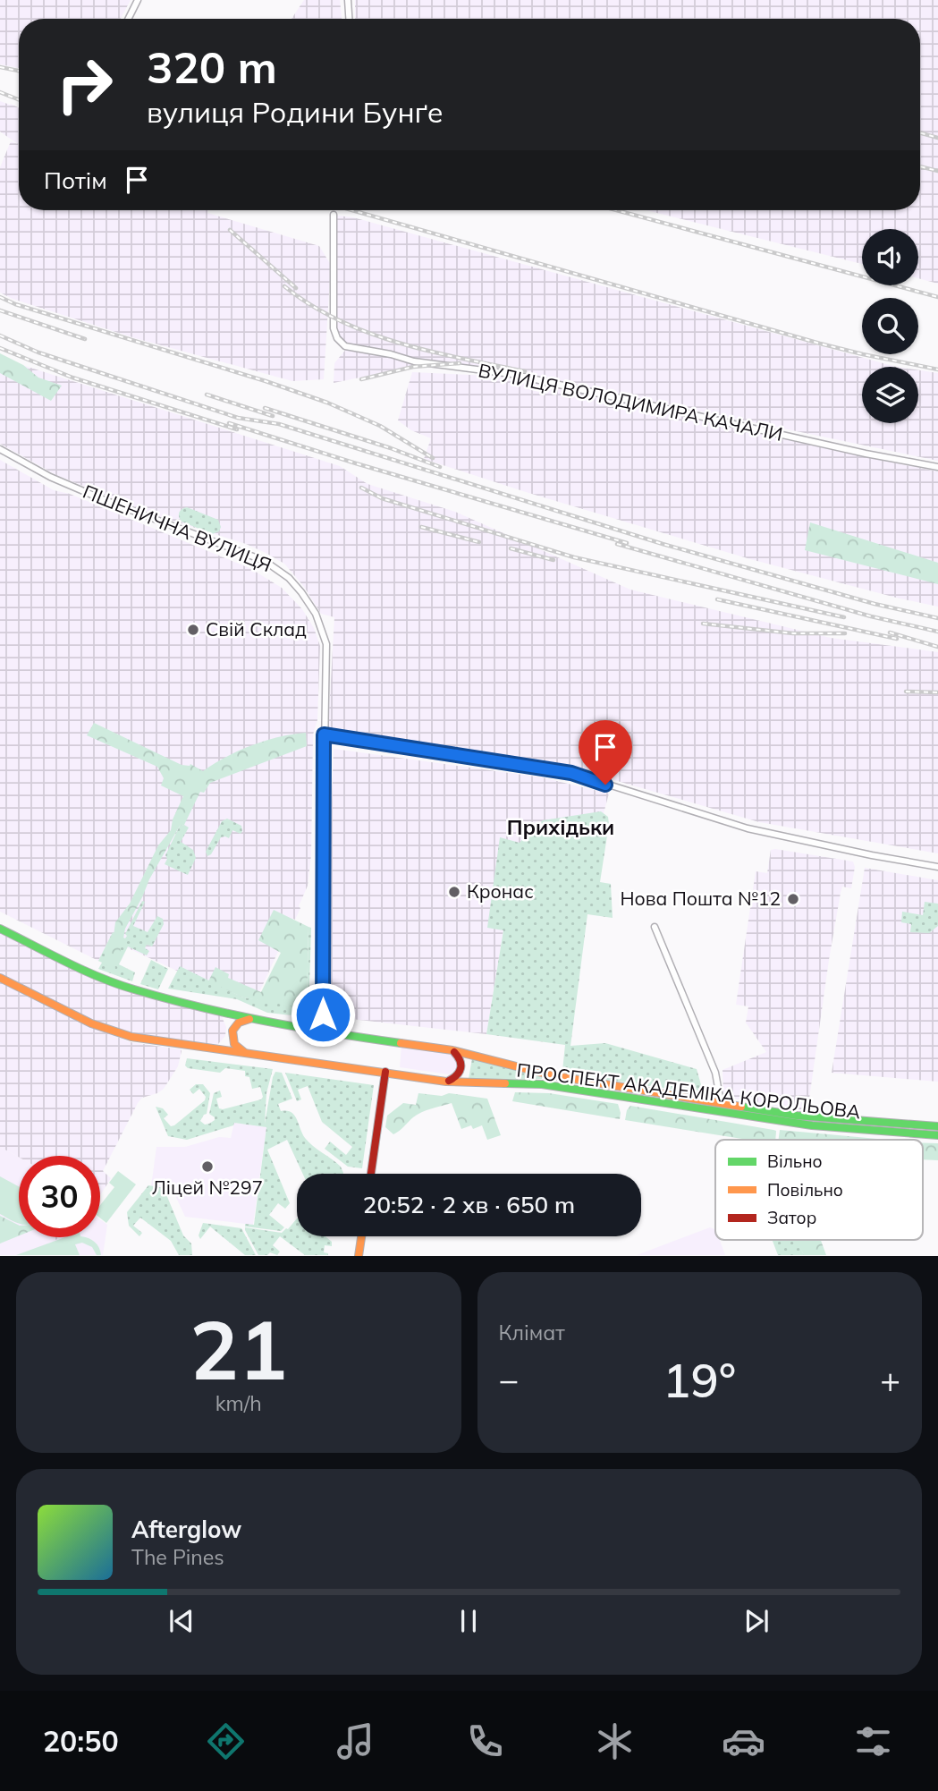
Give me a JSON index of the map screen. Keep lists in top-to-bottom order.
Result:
{
  "streets": {
    "main road": ["ПРОСПЕКТ АКАДЕМІКА КОРОЛЬОВА"],
    "street": ["ВУЛИЦЯ ВОЛОДИМИРА КАЧАЛИ", "ПШЕНИЧНА ВУЛИЦЯ"]
  },
  "districts": ["Прихідьки"],
  "places": [
    "Свій Склад",
    "Кронас",
    "Нова Пошта №12",
    "Ліцей №297"
  ],
  "legend": ["Вільно", "Повільно", "Затор"],
  "page": {
    "turn": ["320 m", "вулиця Родини Бунґе"],
    "then": "Потім",
    "limit": "30",
    "trip": "20:52 · 2 хв · 650 m",
    "tile": [
      ["21", "km/h"],
      "Клімат"
    ],
    "heat": ["−", "19°", "+"],
    "song": ["Afterglow", "The Pines"],
    "tabs": "20:50"
  }
}
